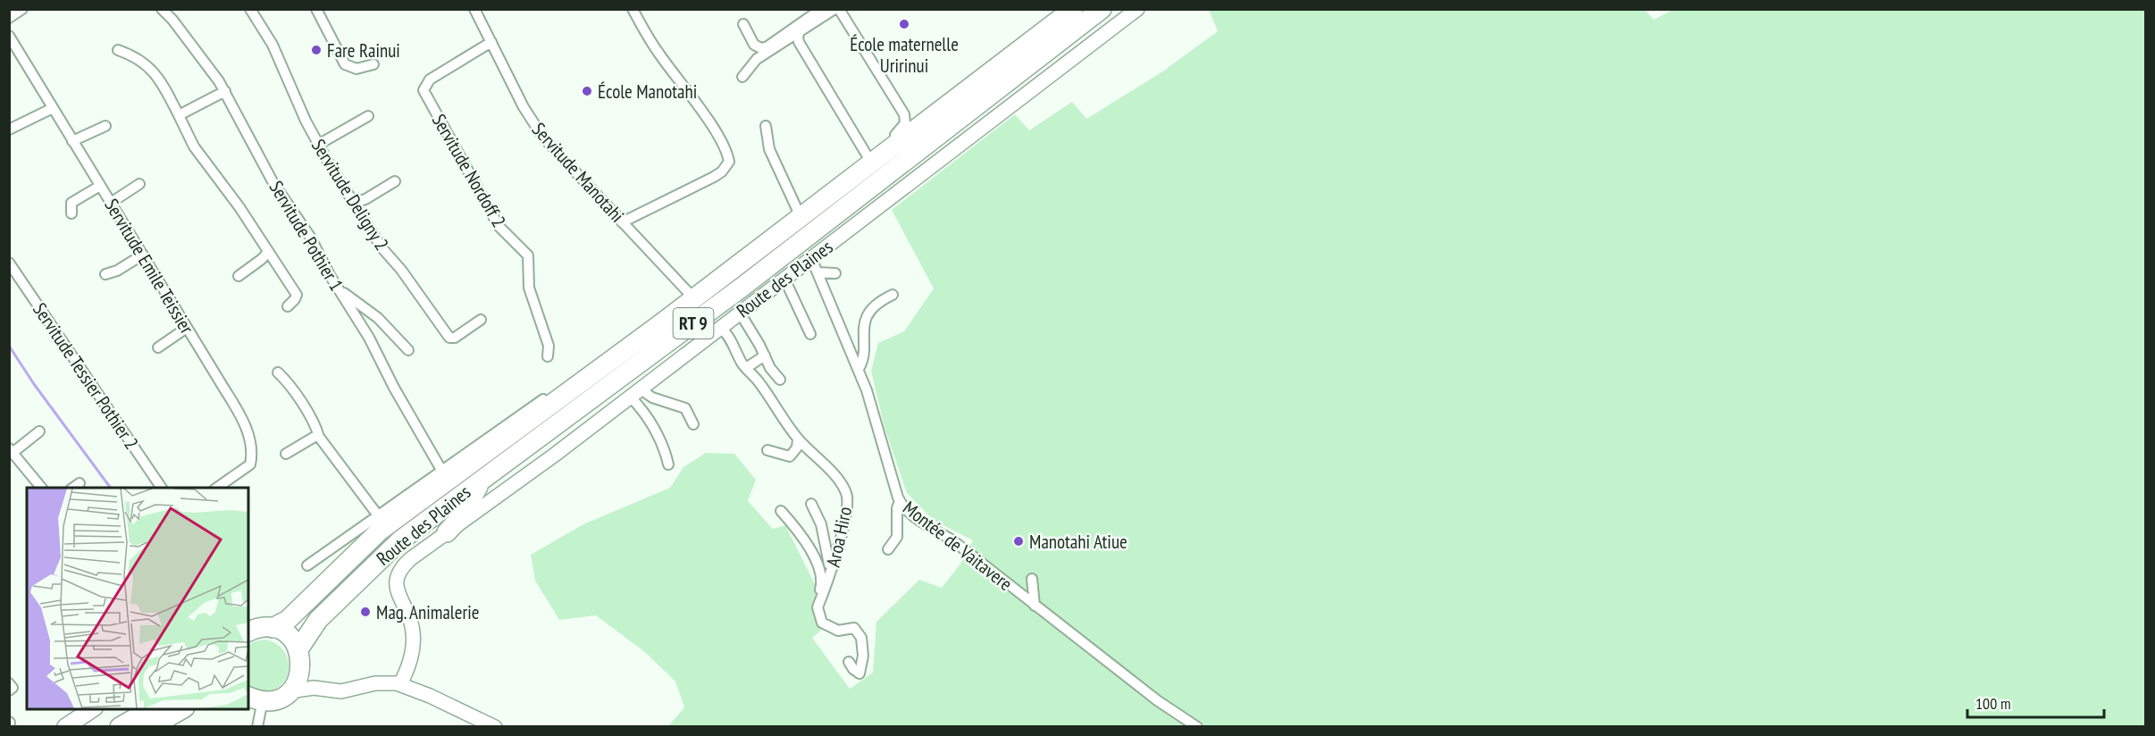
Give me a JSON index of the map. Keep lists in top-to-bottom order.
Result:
{
  "streets": {
    "highway": ["Route des Plaines", "RT 9"],
    "street": [
      "Servitude Nordoff 2",
      "Servitude Manotahi",
      "Servitude Deligny 2",
      "Servitude Pothier 1",
      "Servitude Emile Teissier",
      "Servitude Tessier Pothier 2",
      "Aroa Hiro",
      "Montée de Vaitavere"
    ]
  },
  "crossings": [
    ["Servitude Nordoff 2", "Servitude Manotahi"],
    ["Route des Plaines", "RT 9"],
    ["Route des Plaines", "Aroa Hiro"],
    ["Route des Plaines", "Montée de Vaitavere"]
  ],
  "places": [
    "École maternelle Uririnui",
    "Fare Rainui",
    "École Manotahi",
    "Manotahi Atiue",
    "Mag. Animalerie"
  ],
  "scale_bar": "100 m"
}
